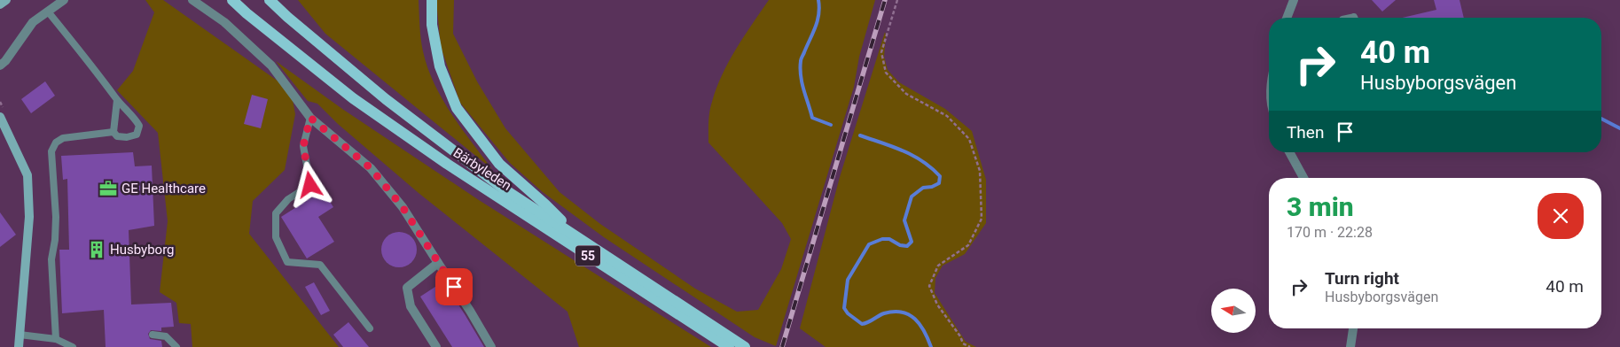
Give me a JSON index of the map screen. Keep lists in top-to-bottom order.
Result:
{
  "streets": {
    "main road": ["Bärbyleden", "55"]
  },
  "places": {
    "office": ["GE Healthcare"],
    "building": ["Husbyborg"]
  },
  "north": "left",
  "page": {
    "turn": ["40 m", "Husbyborgsvägen"],
    "then": "Then",
    "heading": ["3 min", "170 m · 22:28"],
    "list": [
      {
        "name": "Turn right",
        "note": "Husbyborgsvägen",
        "value": "40 m"
      }
    ]
  }
}
